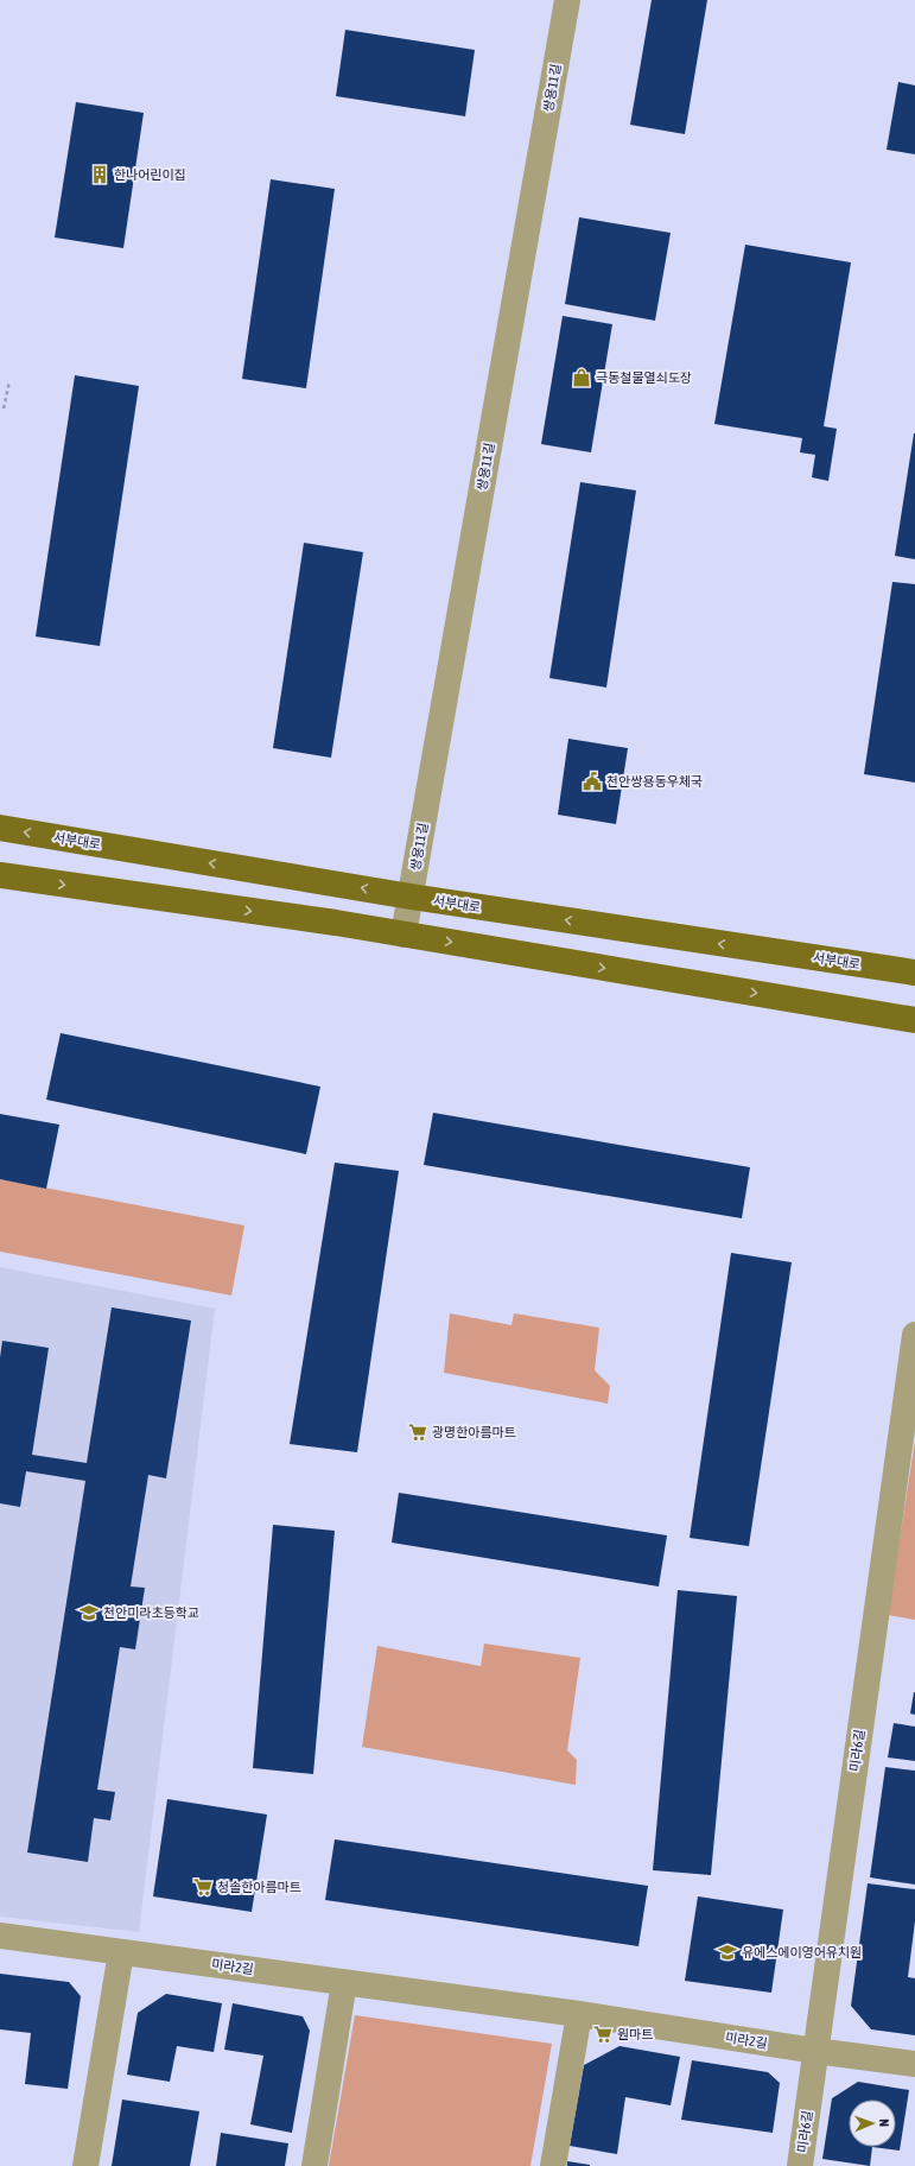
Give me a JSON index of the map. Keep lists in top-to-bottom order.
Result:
{
  "streets": {
    "main road": ["서부대로"],
    "street": ["쌍용11길", "미라6길", "미라2길"]
  },
  "crossings": [
    ["쌍용11길", "서부대로"],
    ["미라6길", "미라2길"]
  ],
  "places": {
    "building": ["한나어린이집"],
    "shop": ["극동철물열쇠도장"],
    "public building": ["천안쌍용동우체국"],
    "supermarket": ["광명한아름마트", "청솔한아름마트", "원마트"],
    "school or university": ["천안미라초등학교", "유에스에이영어유치원"]
  },
  "north": "right"
}
